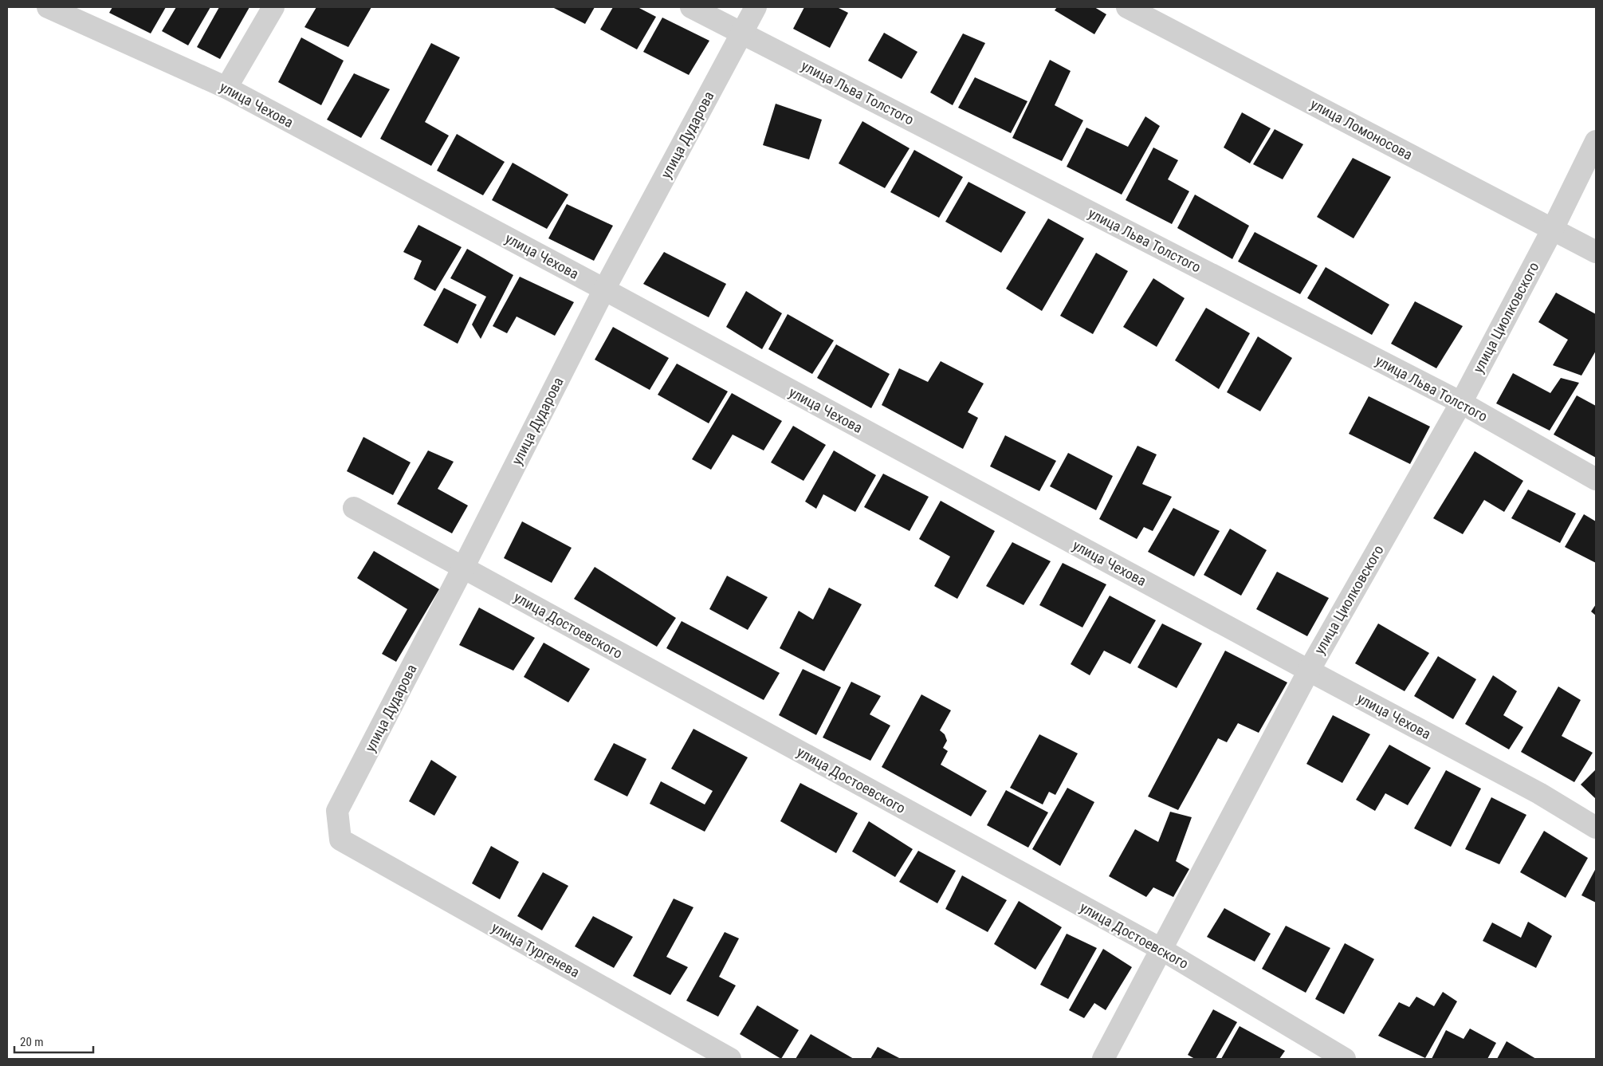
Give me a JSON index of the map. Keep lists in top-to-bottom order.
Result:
{
  "streets": {
    "street": [
      "улица Льва Толстого",
      "улица Чехова",
      "улица Ломоносова",
      "улица Дударова",
      "улица Циолковского",
      "улица Достоевского",
      "улица Тургенева"
    ]
  },
  "crossings": [
    ["улица Льва Толстого", "улица Дударова"],
    ["улица Льва Толстого", "улица Циолковского"],
    ["улица Чехова", "улица Дударова"],
    ["улица Чехова", "улица Циолковского"],
    ["улица Ломоносова", "улица Циолковского"],
    ["улица Дударова", "улица Достоевского"],
    ["улица Дударова", "улица Тургенева"],
    ["улица Циолковского", "улица Достоевского"]
  ],
  "scale_bar": "20 m"
}
